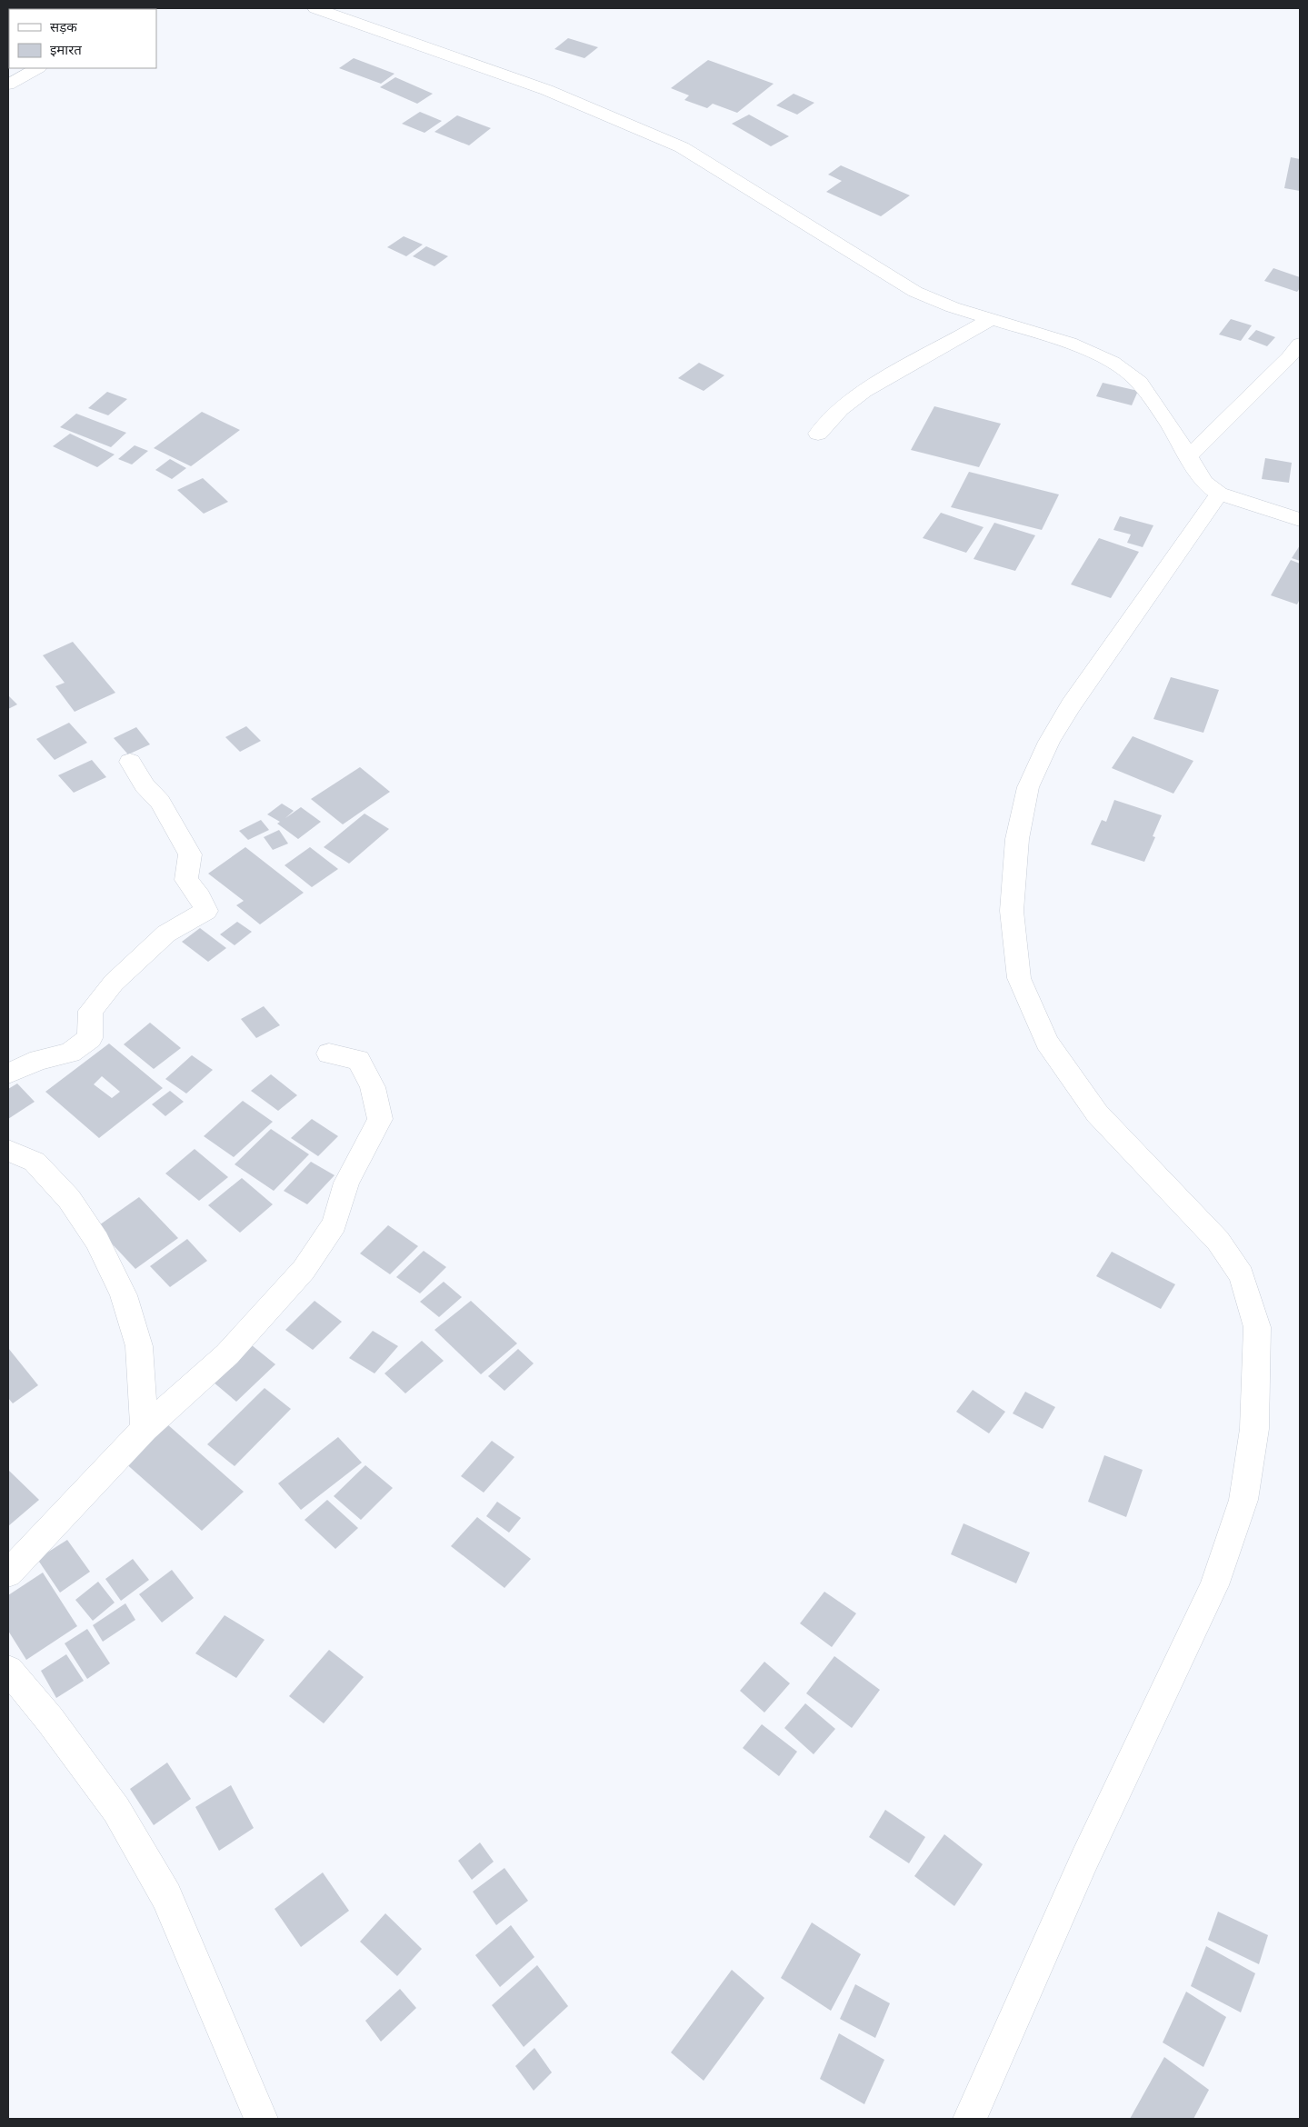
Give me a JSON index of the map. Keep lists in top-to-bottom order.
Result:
{
  "legend": ["सड़क", "इमारत"]
}
